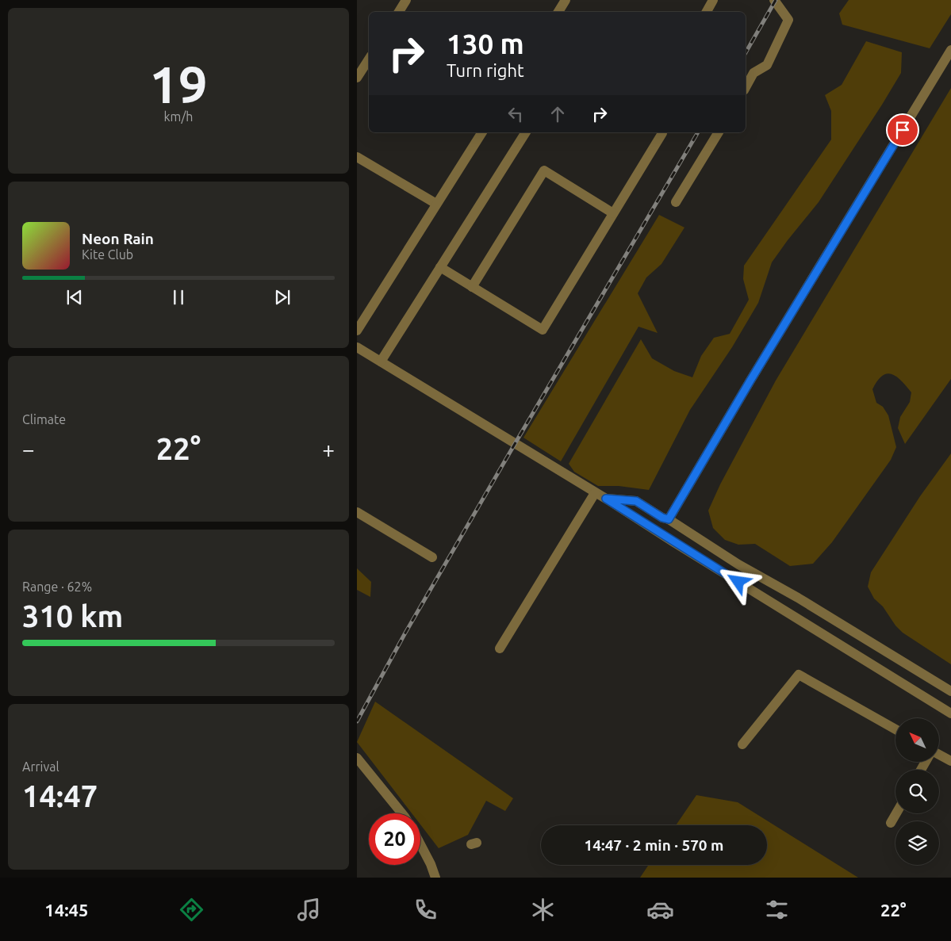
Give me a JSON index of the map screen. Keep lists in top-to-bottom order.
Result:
{
  "north": "top left",
  "page": {
    "tile": [
      ["19", "km/h"],
      "Climate",
      ["Range · 62%", "310 km"],
      ["Arrival", "14:47"]
    ],
    "turn": ["130 m", "Turn right"],
    "song": ["Neon Rain", "Kite Club"],
    "heat": ["−", "22°", "+"],
    "limit": "20",
    "trip": "14:47 · 2 min · 570 m",
    "tabs": ["14:45", "22°"]
  }
}
